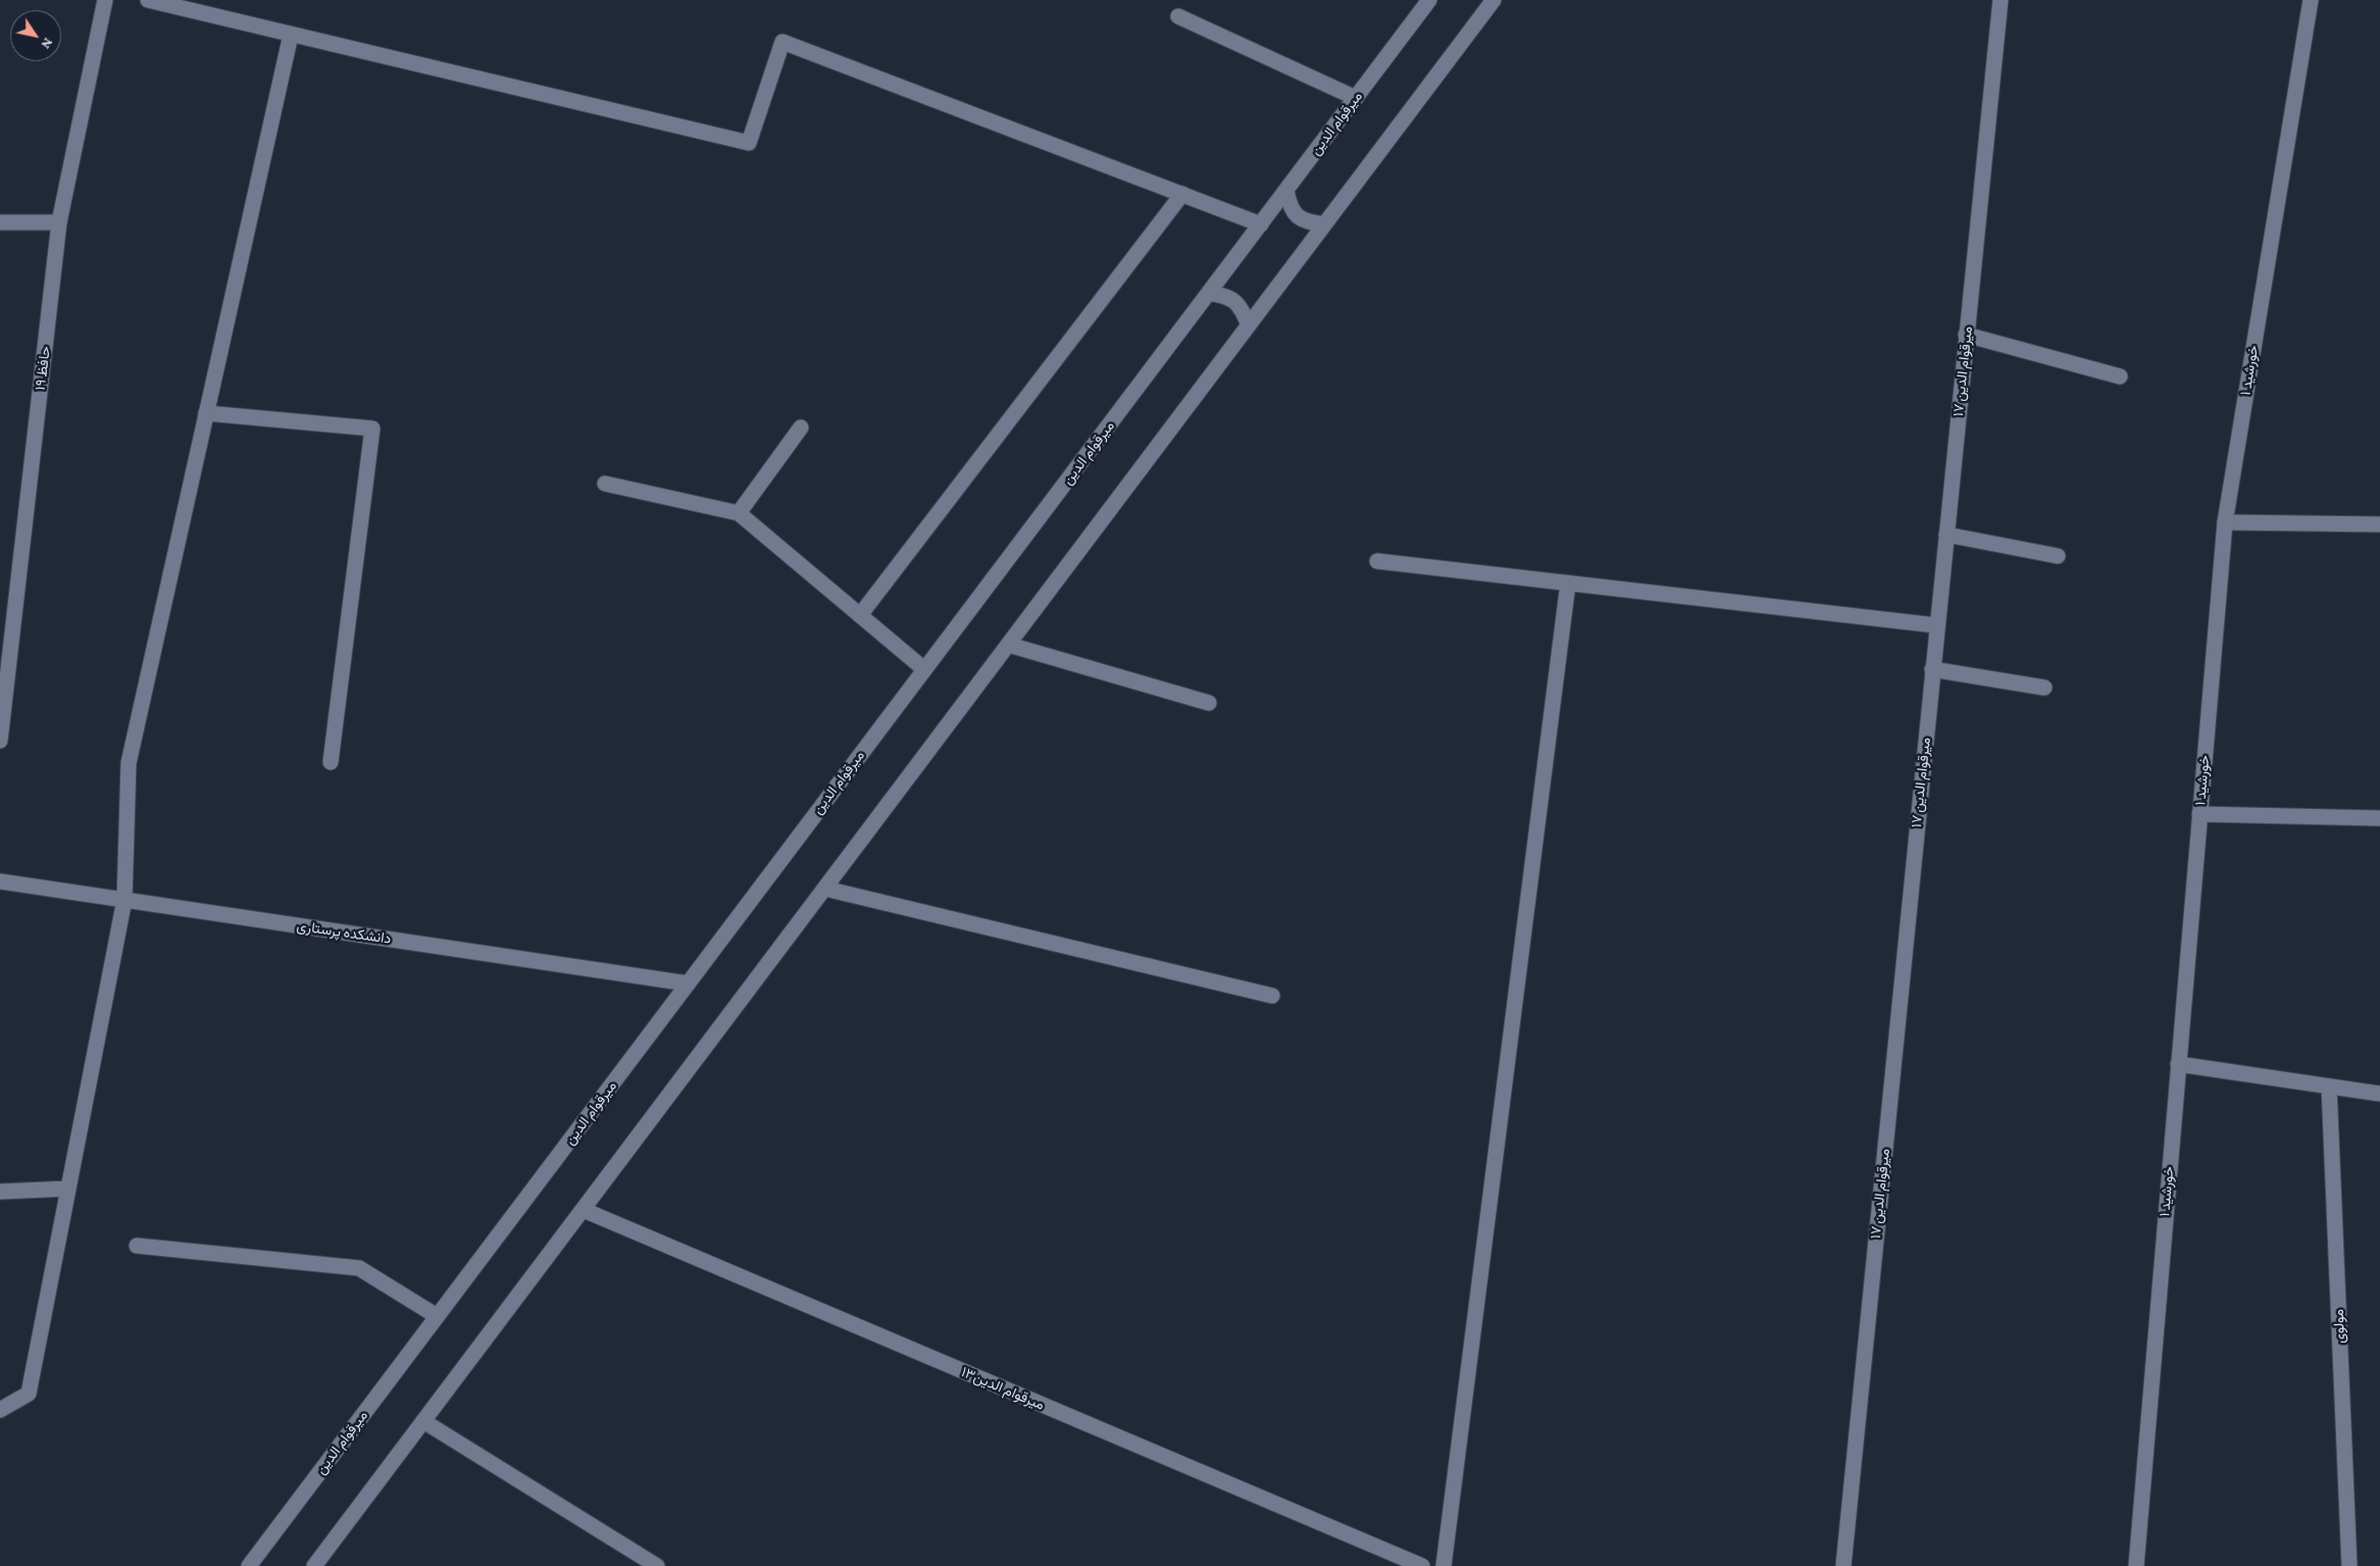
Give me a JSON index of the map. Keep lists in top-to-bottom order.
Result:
{
  "streets": {
    "street": [
      "میرقوام الدین",
      "حافظ ۱۹",
      "خورشید ۱",
      "میرقوام الدین ۱۷",
      "دانشکده پرستاری",
      "مولوی",
      "میرقوام الدین۱۳"
    ]
  },
  "crossings": [
    ["میرقوام الدین", "دانشکده پرستاری"]
  ],
  "north": "bottom right"
}
